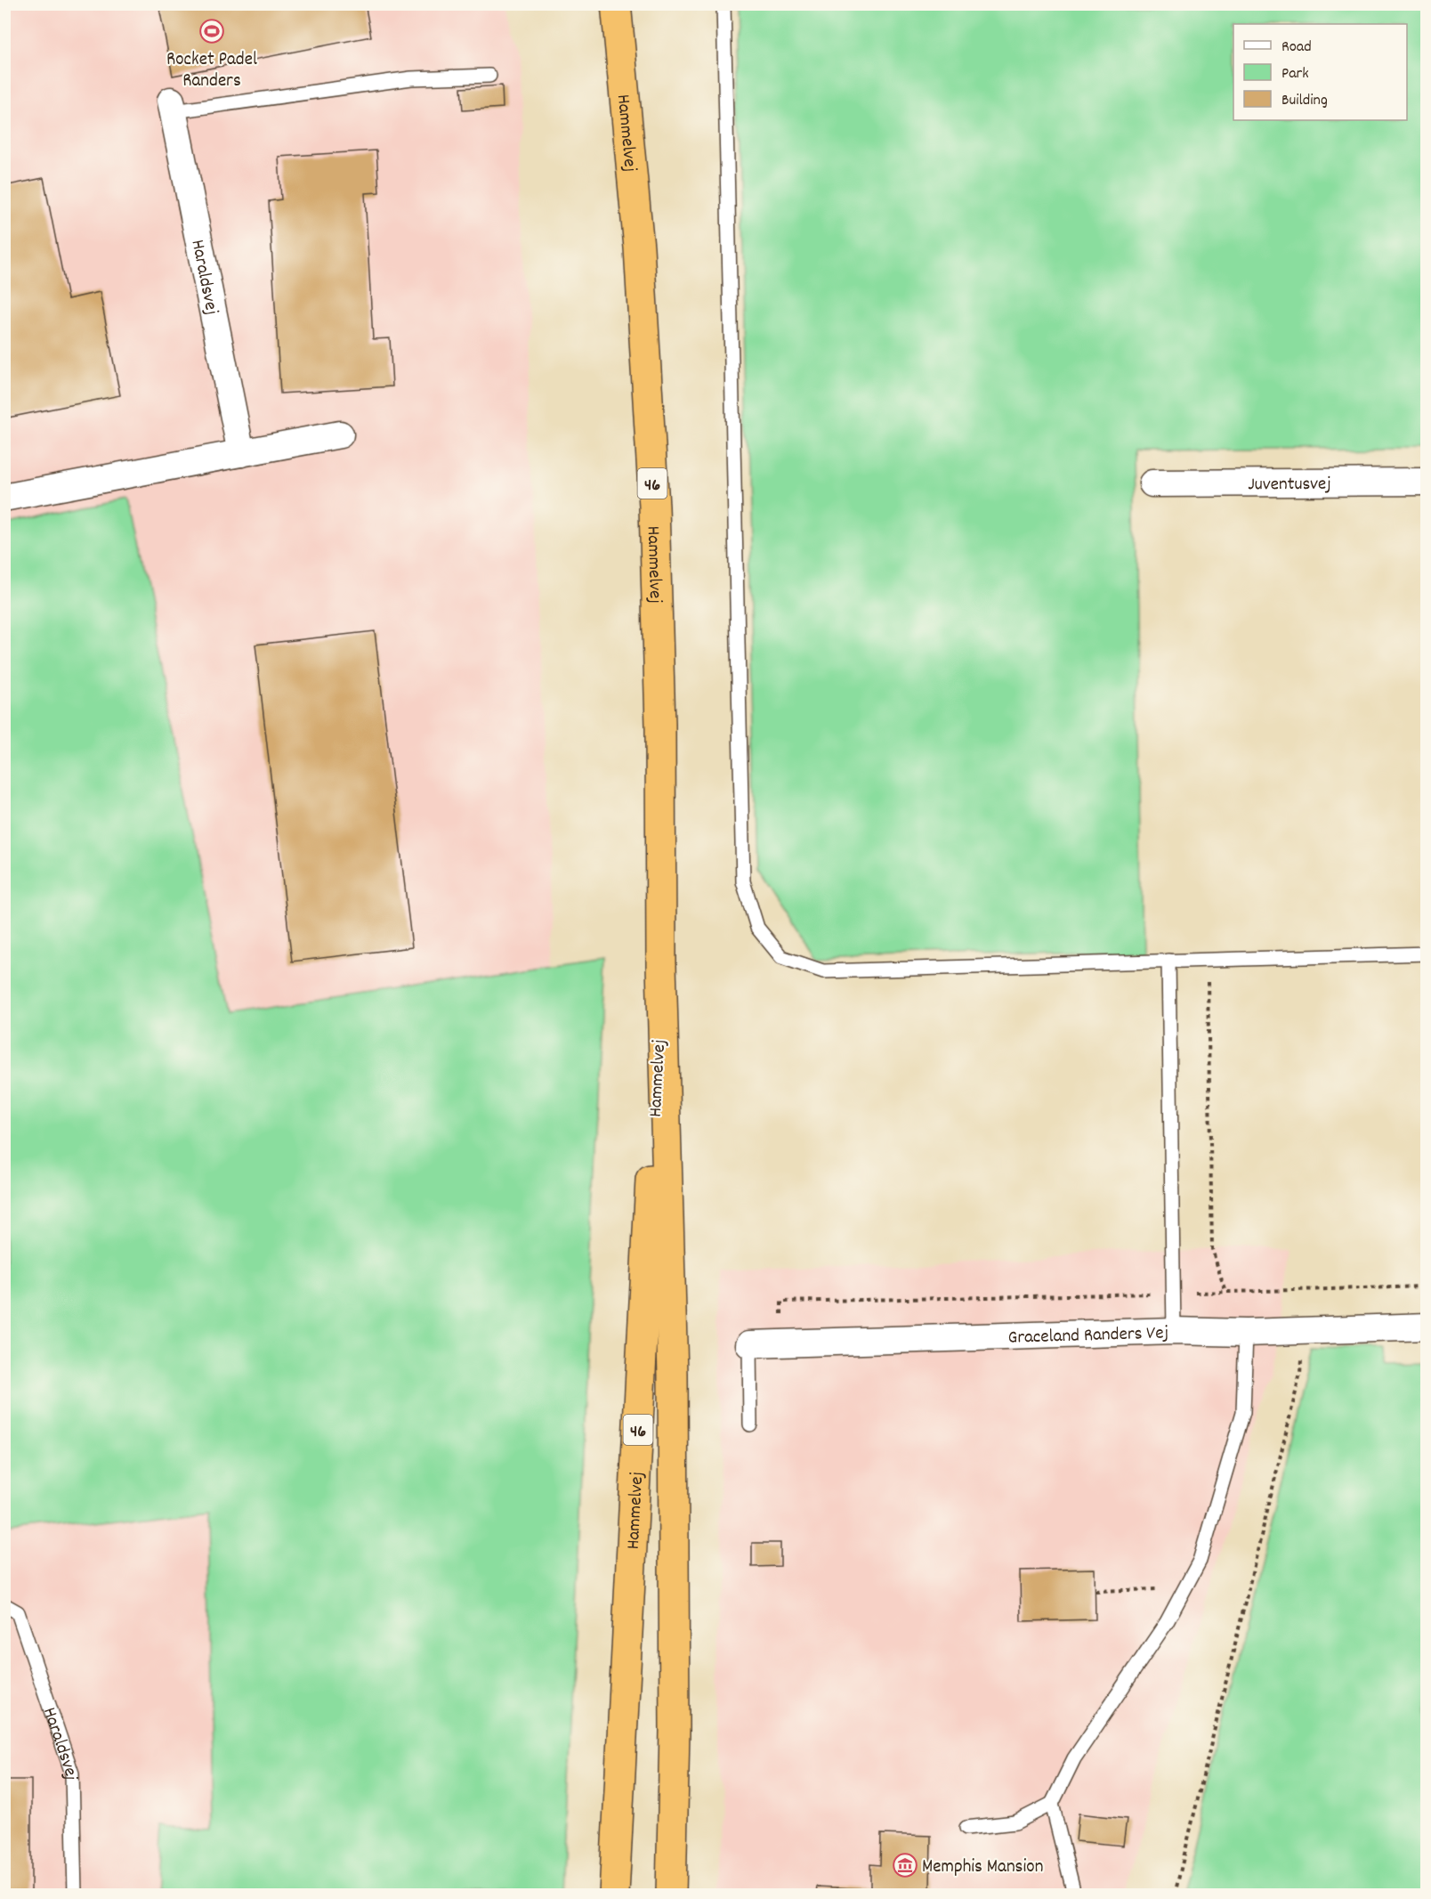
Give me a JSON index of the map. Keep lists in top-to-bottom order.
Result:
{
  "streets": {
    "highway": ["Hammelvej", "46"],
    "street": ["Haraldsvej", "Juventusvej", "Graceland Randers Vej"]
  },
  "places": {
    "sports": ["Rocket Padel Randers"],
    "museum": ["Memphis Mansion"]
  },
  "legend": ["Road", "Park", "Building"]
}
